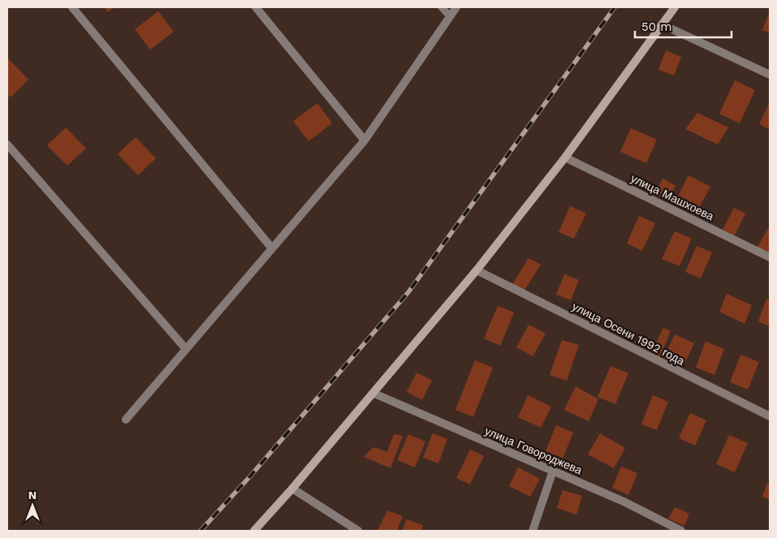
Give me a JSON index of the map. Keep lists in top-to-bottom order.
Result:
{
  "streets": {
    "street": ["улица Машхоева", "улица Осени 1992 года", "улица Говороджева"]
  },
  "scale_bar": "50 m",
  "north": "top"
}
